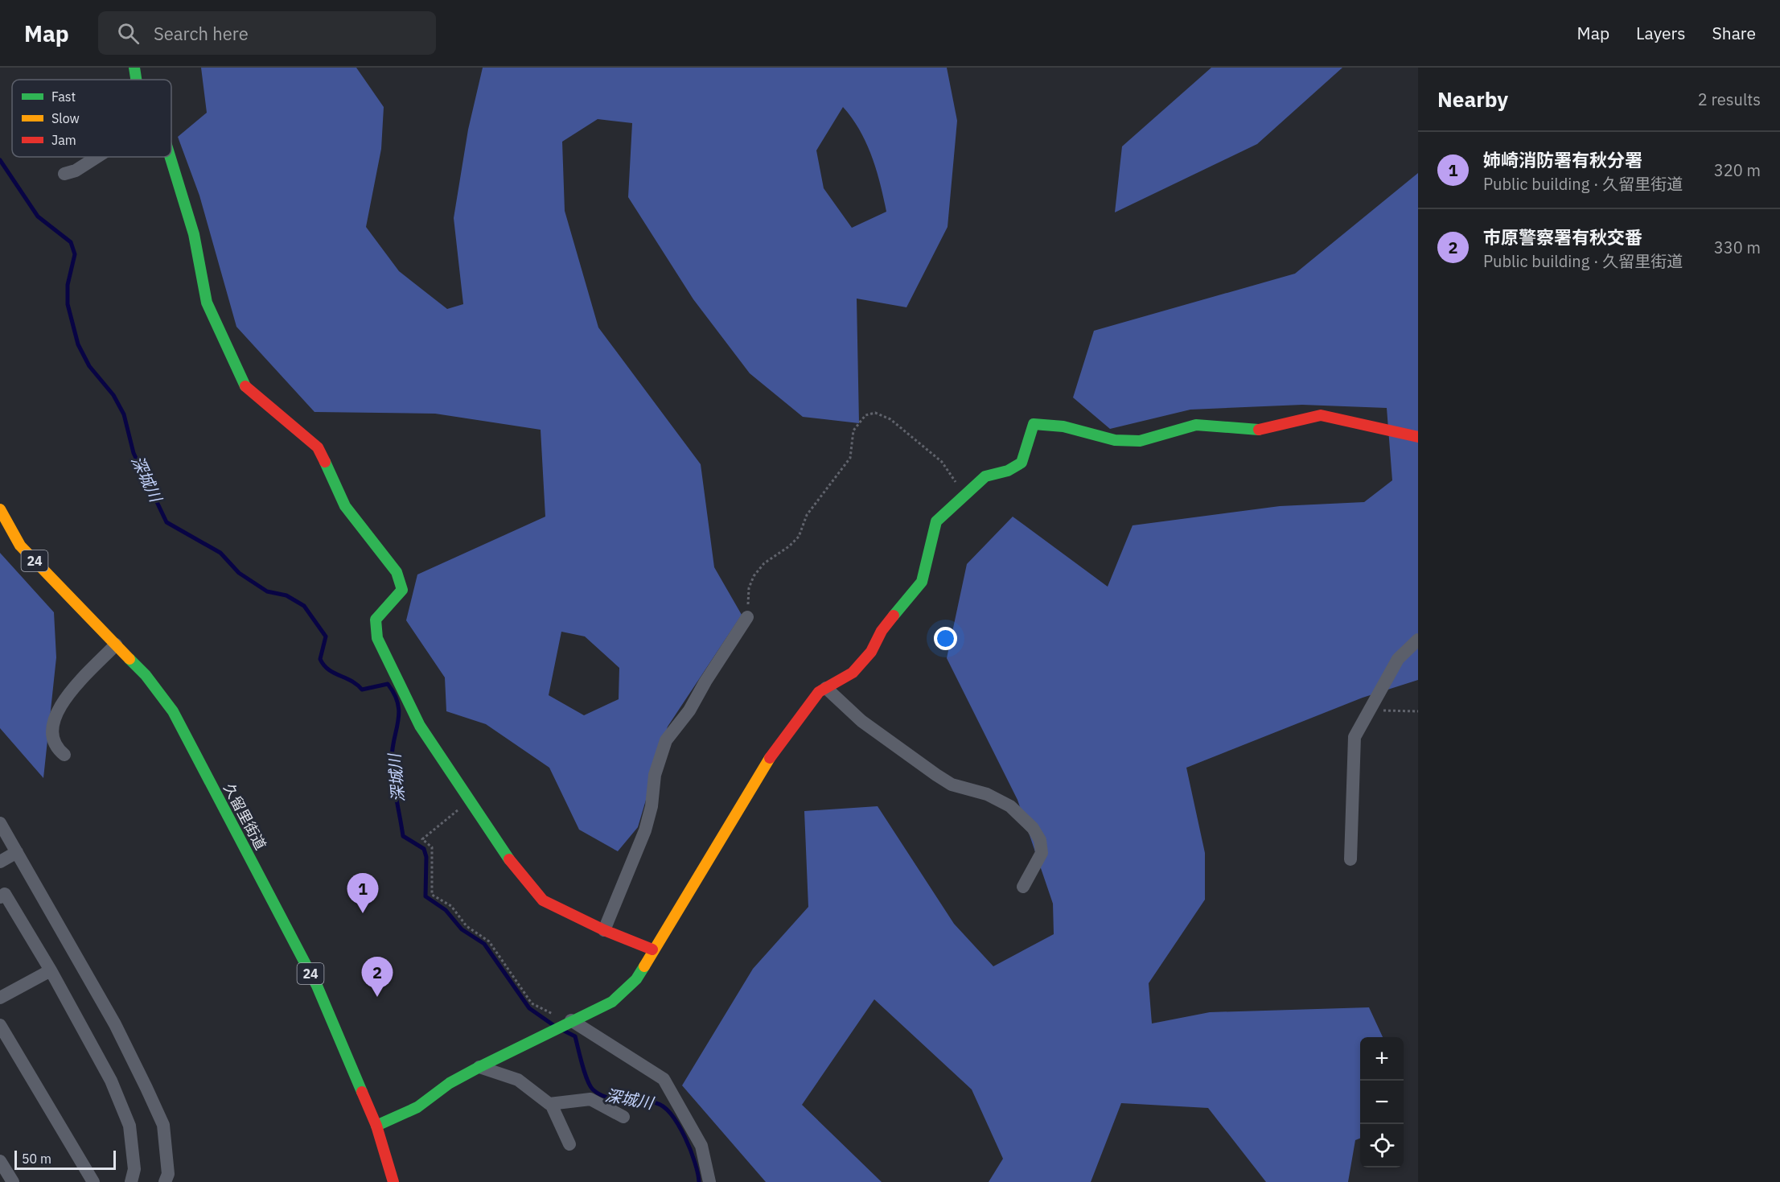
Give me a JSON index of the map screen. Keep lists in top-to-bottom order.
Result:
{
  "streets": {
    "street": ["24", "久留里街道"]
  },
  "water": ["深城川"],
  "legend": ["Fast", "Slow", "Jam"],
  "scale_bar": "50 m",
  "page": {
    "header": "Map",
    "search": "Search here",
    "nav": ["Map", "Layers", "Share"],
    "heading": ["Nearby", "2 results"],
    "list": [
      {
        "mark": "1",
        "name": "姉崎消防署有秋分署",
        "note": "Public building · 久留里街道",
        "value": "320 m"
      },
      {
        "mark": "2",
        "name": "市原警察署有秋交番",
        "note": "Public building · 久留里街道",
        "value": "330 m"
      }
    ],
    "pins": ["1", "2"],
    "map_buttons": ["+", "−"],
    "scale": "50 m"
  }
}
